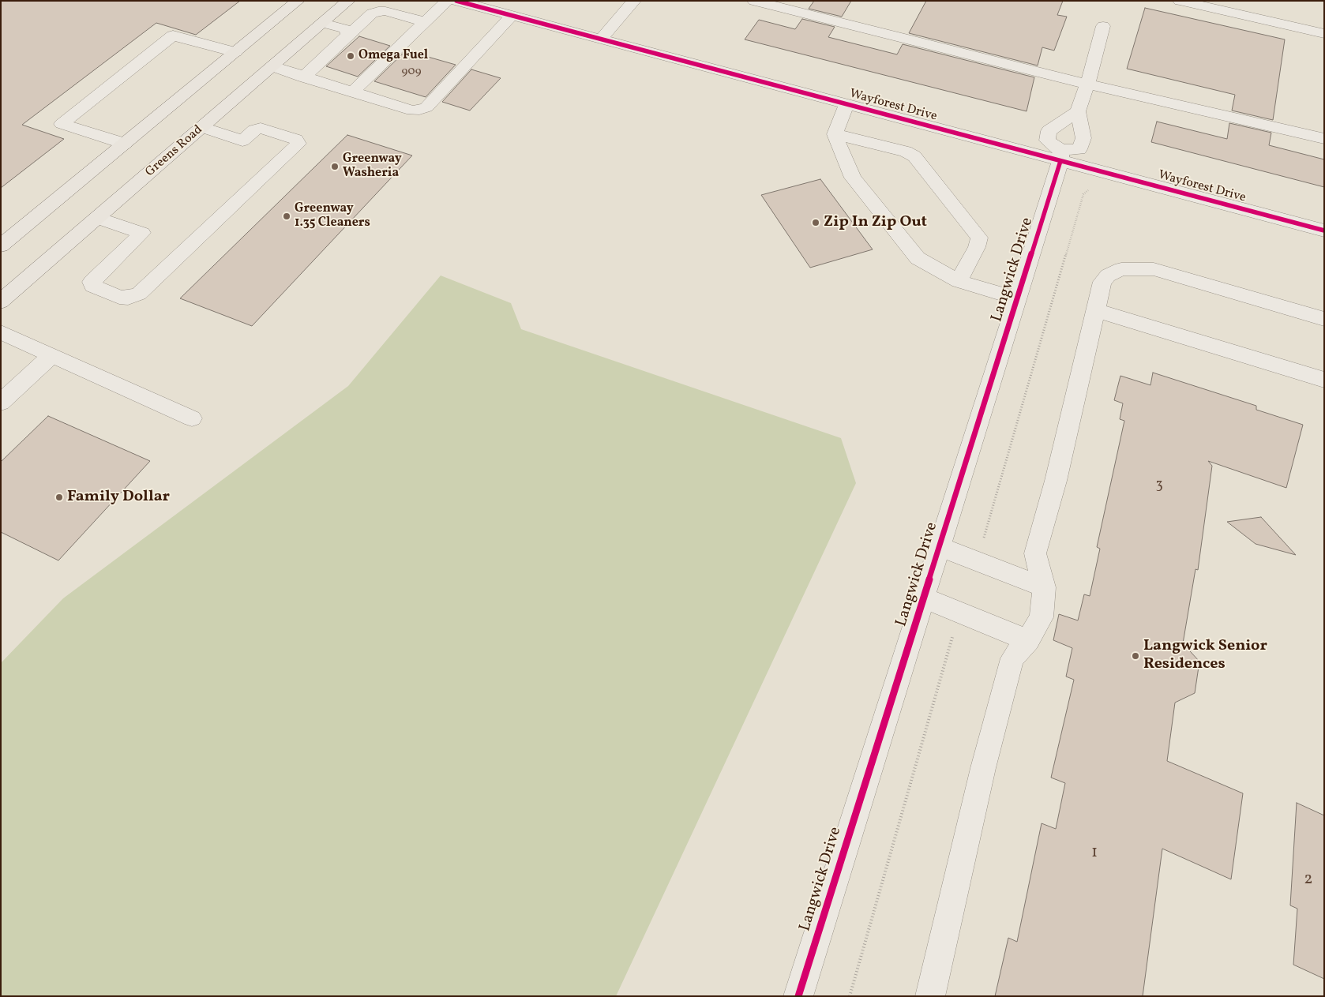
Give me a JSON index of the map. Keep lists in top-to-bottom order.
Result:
{
  "streets": {
    "main road": ["Greens Road"],
    "street": ["Wayforest Drive", "Langwick Drive"]
  },
  "crossings": [
    ["Wayforest Drive", "Langwick Drive"]
  ],
  "places": [
    "Omega Fuel",
    "Greenway Washeria",
    "Greenway 1.35 Cleaners",
    "Zip In Zip Out",
    "Family Dollar",
    "Langwick Senior Residences"
  ],
  "house_numbers": [
    "909",
    "3",
    "1",
    "2"
  ]
}
